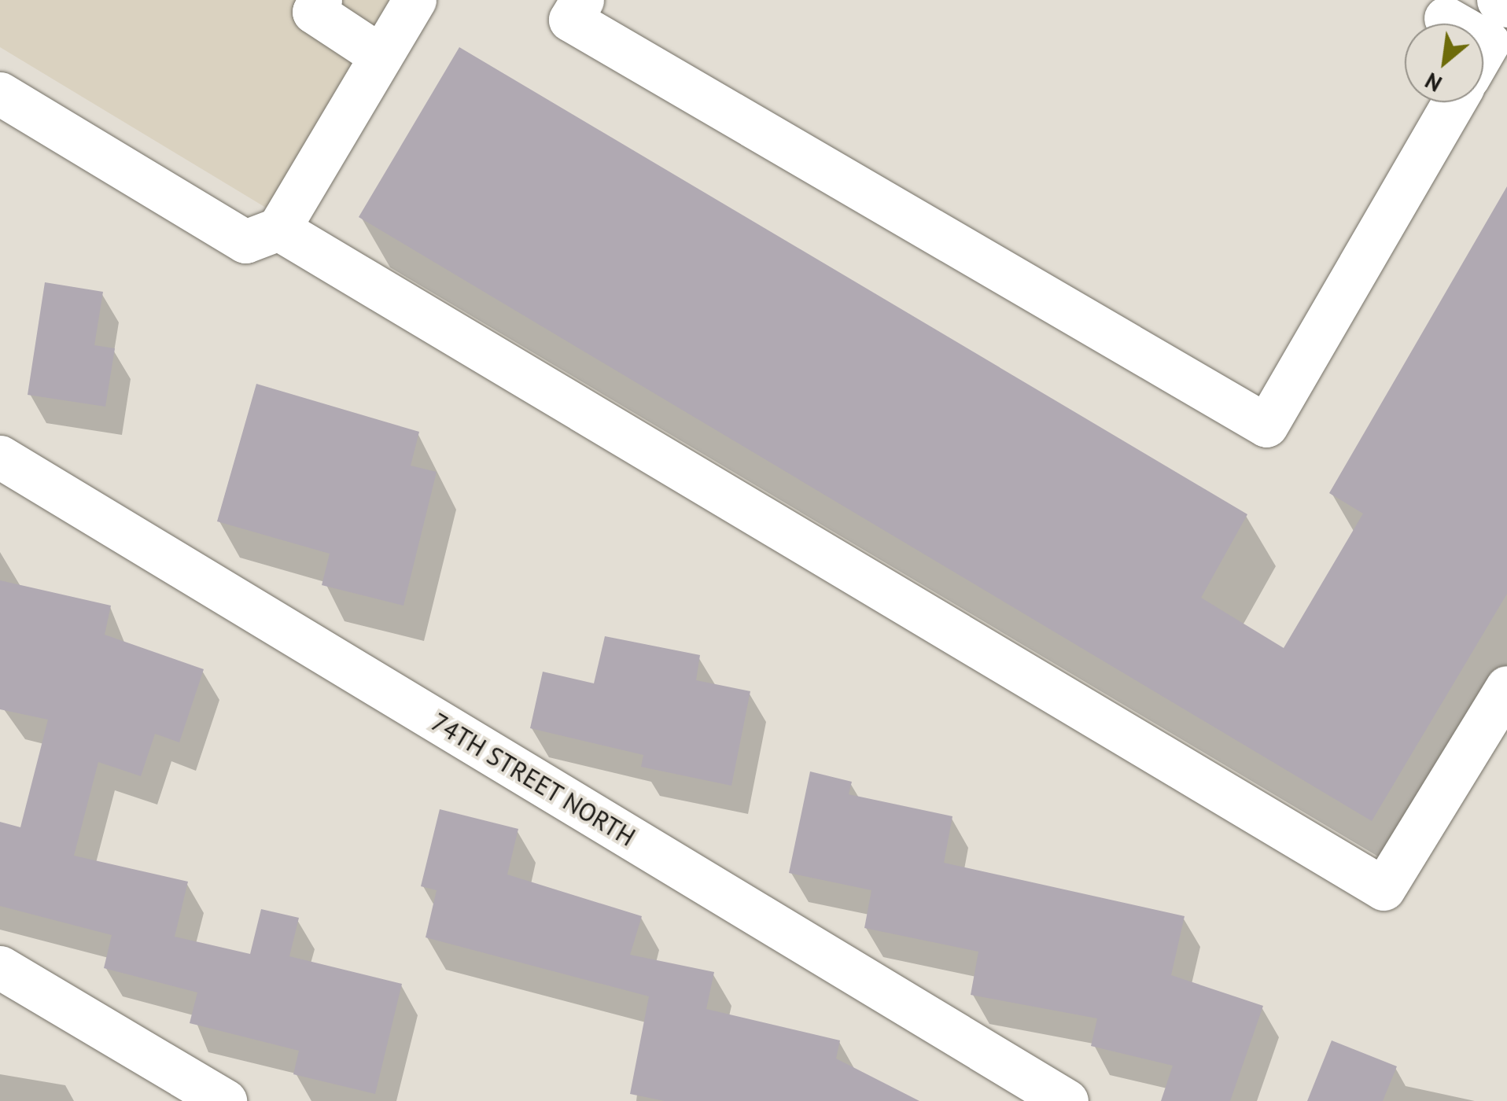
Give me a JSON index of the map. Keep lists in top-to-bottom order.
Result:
{
  "streets": {
    "street": ["74TH STREET NORTH"]
  },
  "north": "bottom left"
}
